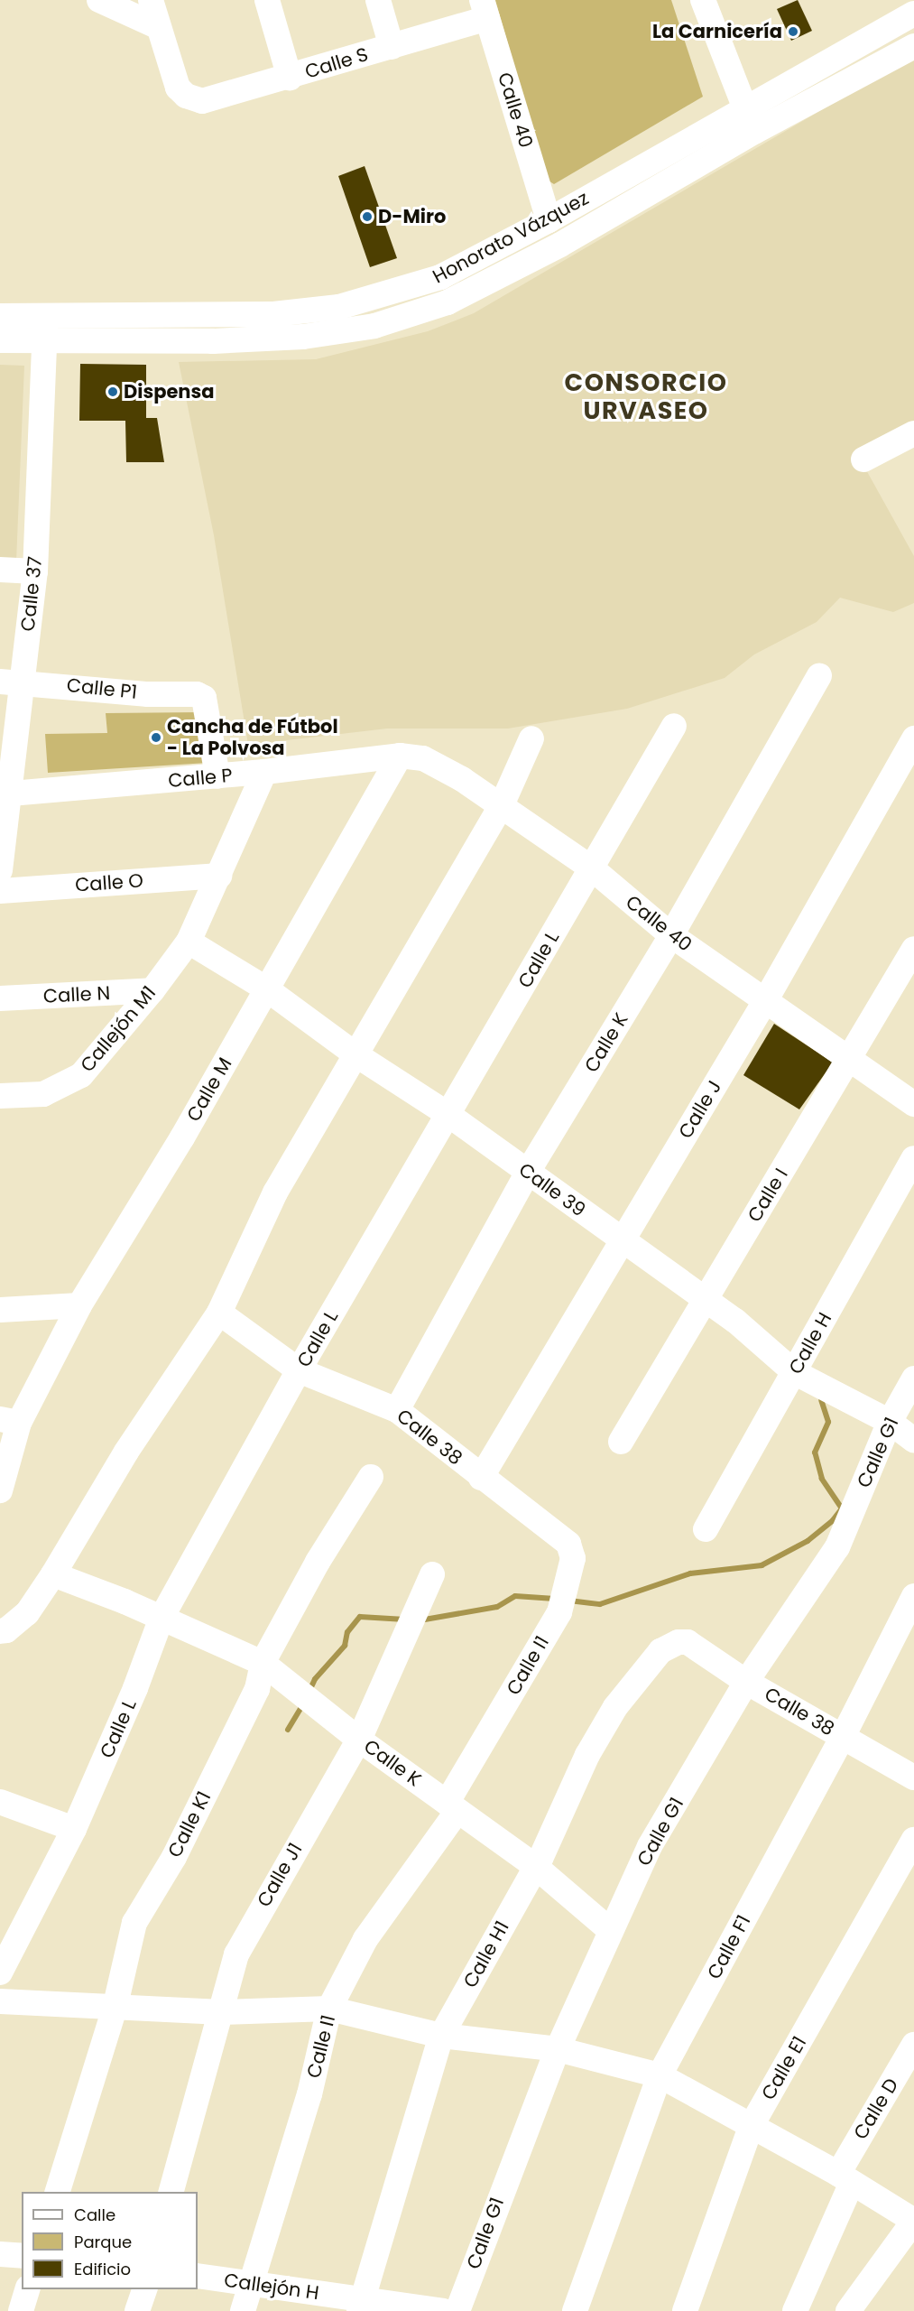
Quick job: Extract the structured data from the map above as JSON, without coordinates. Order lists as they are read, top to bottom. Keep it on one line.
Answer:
{"streets":{"street":["Calle S","Calle 40","Honorato Vázquez","Calle 37","Calle P1","Calle P","Calle O","Calle L","Calle N","Callejón M1","Calle K","Calle M","Calle J","Calle 39","Calle I","Calle H","Calle 38","Calle G1","Calle I1","Calle K1","Calle J1","Calle F1","Calle H1","Calle E1","Calle D","Callejón H"]},"crossings":[["Calle S","Calle 40"],["Calle 40","Honorato Vázquez"],["Calle 40","Calle P"],["Calle 40","Calle L"],["Calle 40","Calle K"],["Calle 40","Calle M"],["Calle 40","Calle J"],["Calle 40","Calle I"],["Honorato Vázquez","Calle 37"],["Calle 37","Calle P1"],["Calle 37","Calle P"],["Calle P1","Calle P"],["Calle P","Callejón M1"],["Calle P","Calle M"],["Calle O","Callejón M1"],["Calle L","Calle K"],["Calle L","Calle 39"],["Calle L","Calle 38"],["Calle N","Callejón M1"],["Callejón M1","Calle 39"],["Calle K","Calle 39"],["Calle K","Calle 38"],["Calle K","Calle G1"],["Calle K","Calle I1"],["Calle K","Calle K1"],["Calle K","Calle J1"],["Calle K","Calle H1"],["Calle M","Calle 39"],["Calle J","Calle 39"],["Calle J","Calle 38"],["Calle 39","Calle I"],["Calle 39","Calle H"],["Calle 39","Calle G1"],["Calle 38","Calle G1"],["Calle 38","Calle I1"],["Calle 38","Calle F1"],["Calle 38","Calle H1"],["Calle I1","Callejón H"],["Calle H1","Callejón H"]],"districts":["CONSORCIO URVASEO"],"places":["La Carnicería","D-Miro","Dispensa","Cancha de Fútbol - La Polvosa"],"legend":["Calle","Parque","Edificio"]}
